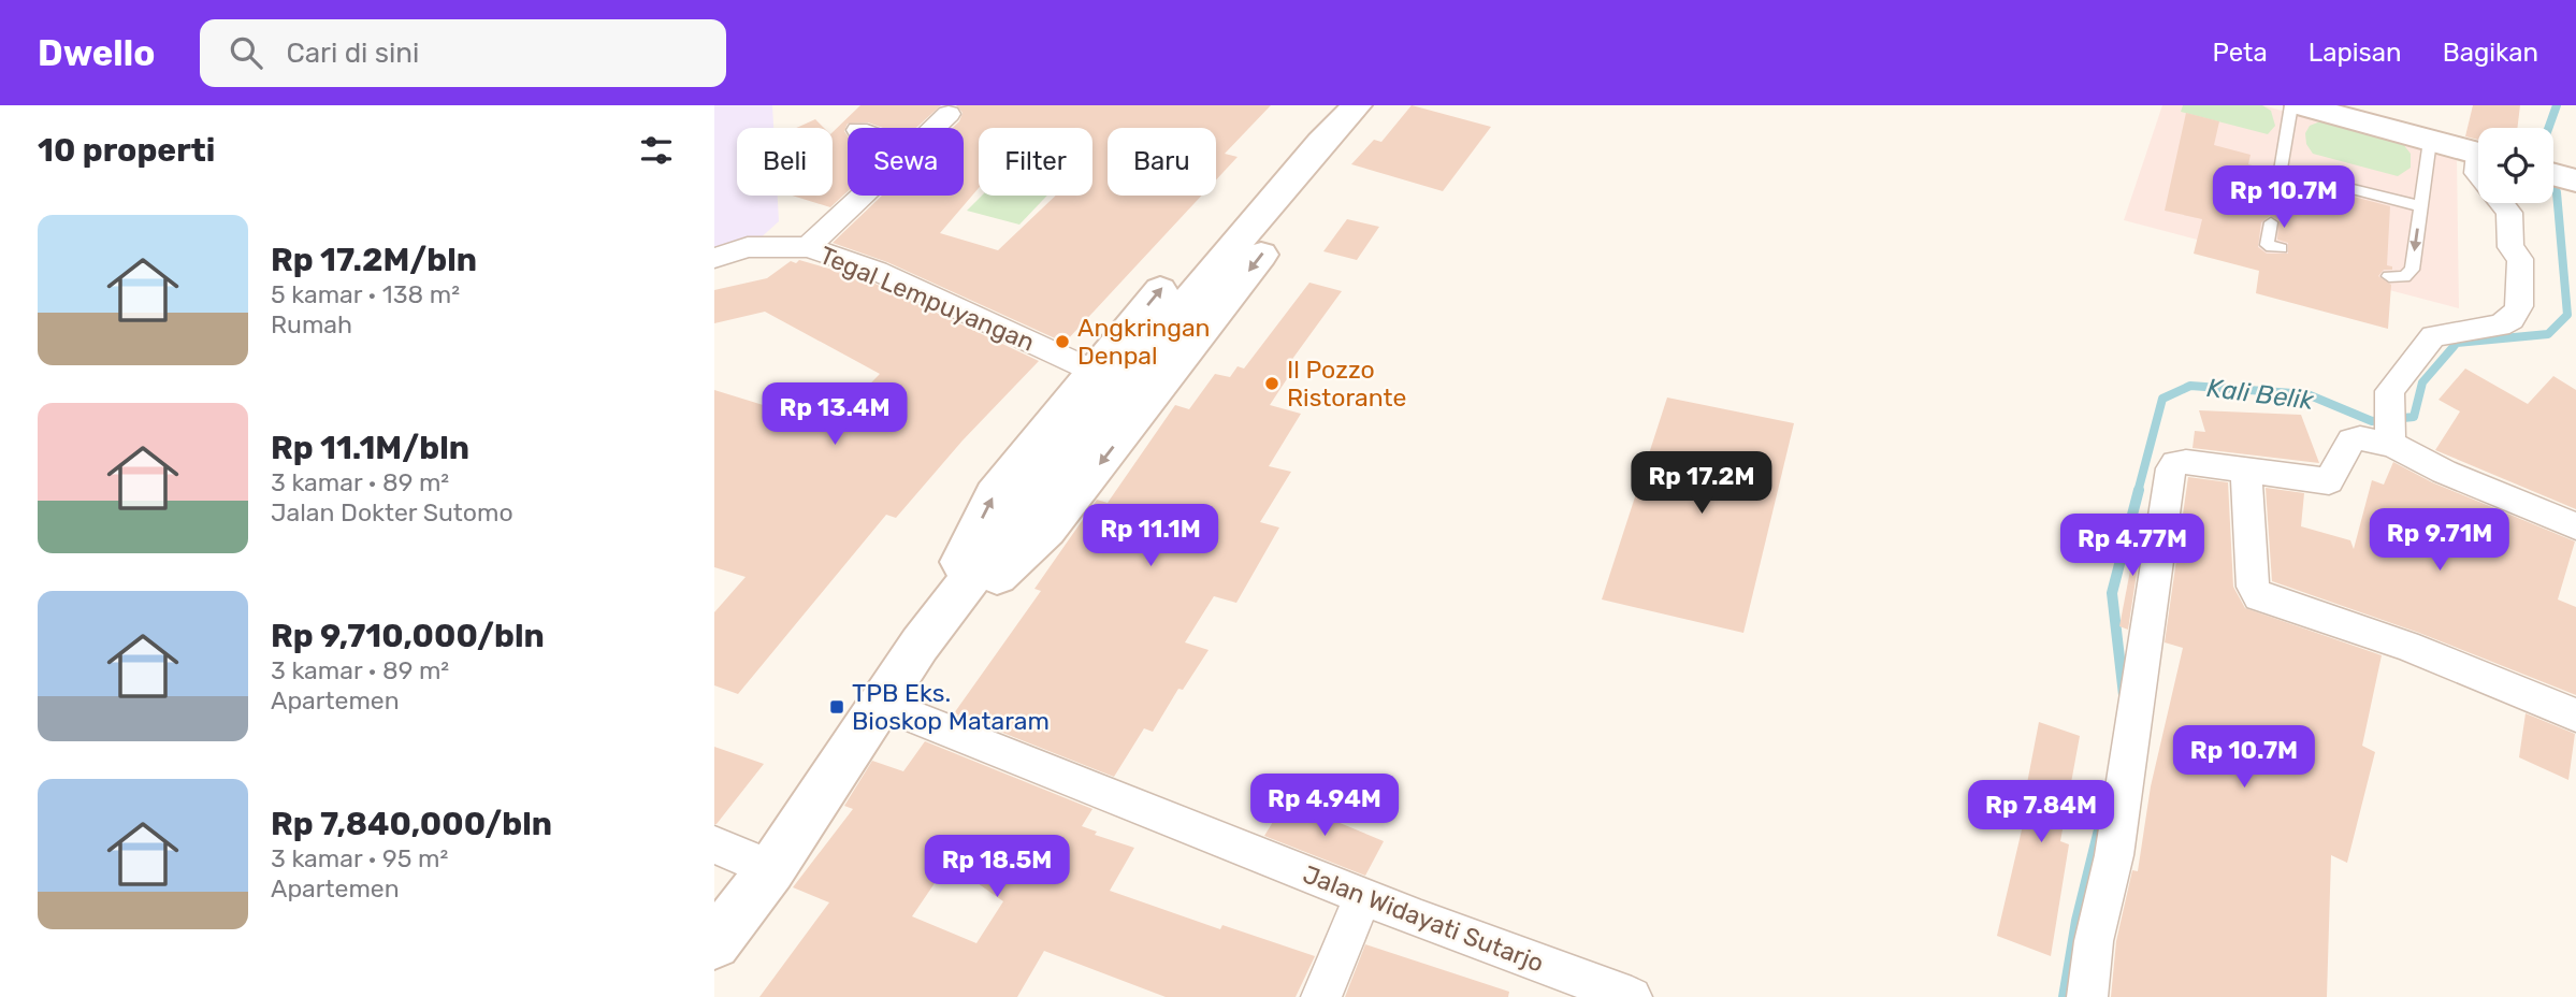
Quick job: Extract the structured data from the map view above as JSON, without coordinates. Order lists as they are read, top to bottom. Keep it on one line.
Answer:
{"streets":{"street":["Tegal Lempuyangan","Jalan Widayati Sutarjo"]},"water":["Kali Belik"],"places":{"other":["Angkringan Denpal","Il Pozzo Ristorante"],"transit":["TPB Eks. Bioskop Mataram"]},"page":{"header":"Dwello","search":"Cari di sini","nav":["Peta","Lapisan","Bagikan"],"heading":"10 properti","chip":["Beli","Sewa","Filter","Baru"],"price":["Rp 10.7M","Rp 13.4M","Rp 17.2M","Rp 11.1M","Rp 9.71M","Rp 4.77M","Rp 10.7M","Rp 4.94M","Rp 7.84M","Rp 18.5M"],"list":[{"name":"Rp 17.2M/bln","note":"5 kamar · 138 m² · Rumah"},{"name":"Rp 11.1M/bln","note":"3 kamar · 89 m² · Jalan Dokter Sutomo"},{"name":"Rp 9,710,000/bln","note":"3 kamar · 89 m² · Apartemen"},{"name":"Rp 7,840,000/bln","note":"3 kamar · 95 m² · Apartemen"}]}}
